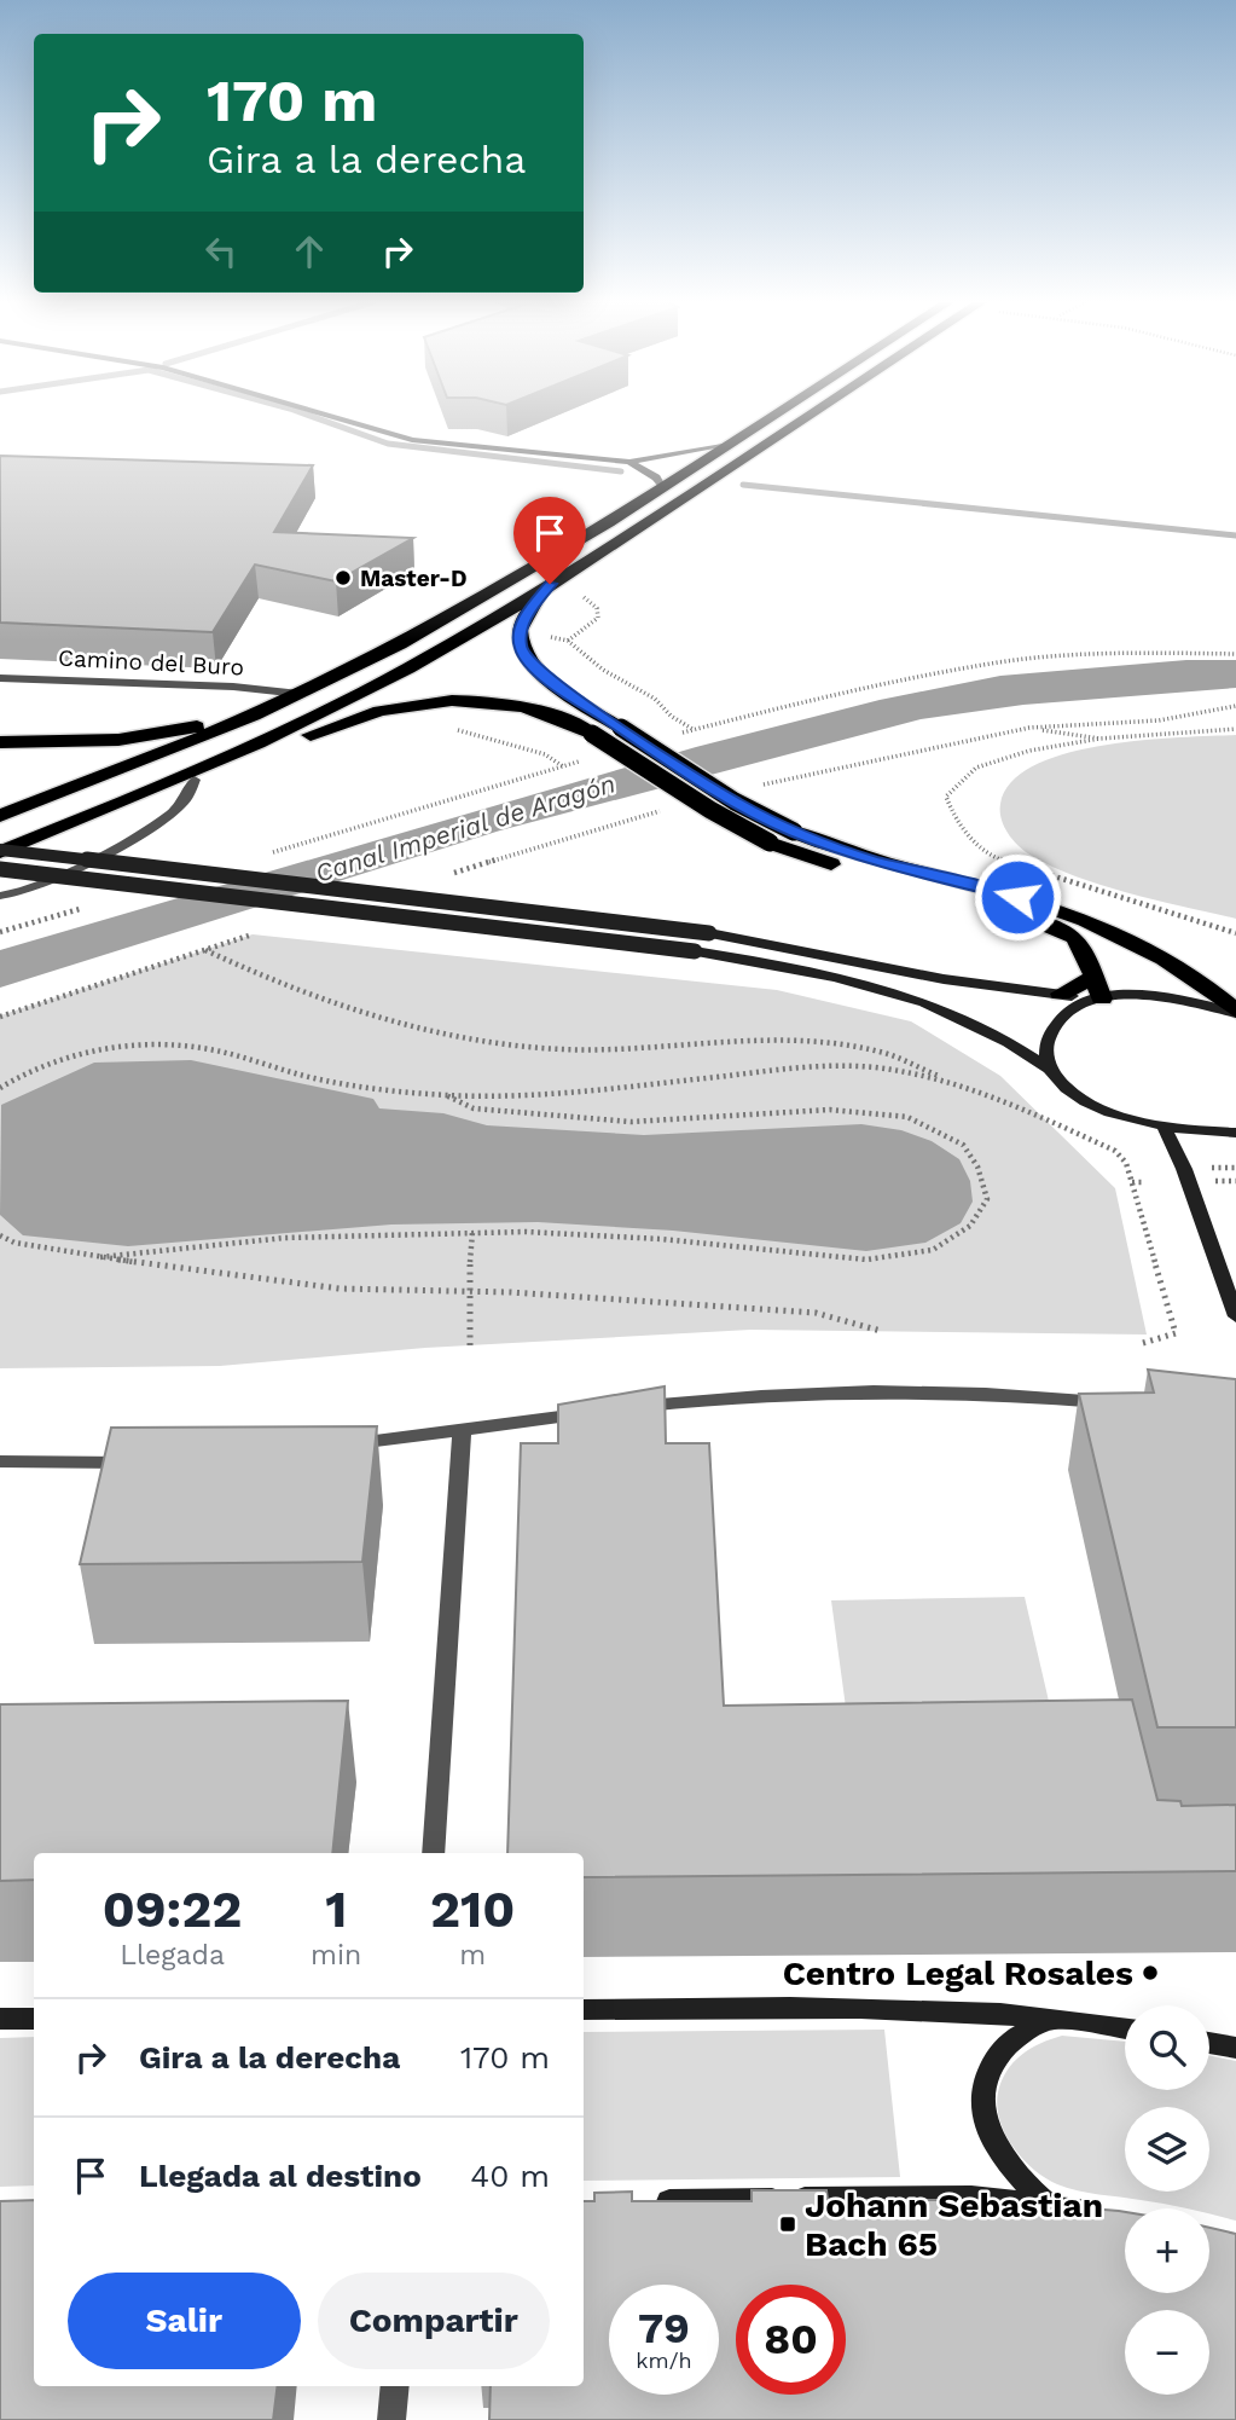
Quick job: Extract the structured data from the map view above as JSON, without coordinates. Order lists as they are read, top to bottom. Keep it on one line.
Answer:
{"streets":{"street":["Camino del Buro"]},"water":["Canal Imperial de Aragón"],"places":{"other":["Master-D","Centro Legal Rosales"],"transit":["Johann Sebastian Bach 65"]},"page":{"turn":["170 m","Gira a la derecha"],"eta":["09:22","Llegada","1","min","210","m"],"list":[{"name":"Gira a la derecha","value":"170 m"},{"name":"Llegada al destino","value":"40 m"}],"map_buttons":["+","−"],"buttons":["Salir","Compartir"],"speed":"79 km/h","limit":"80"}}
